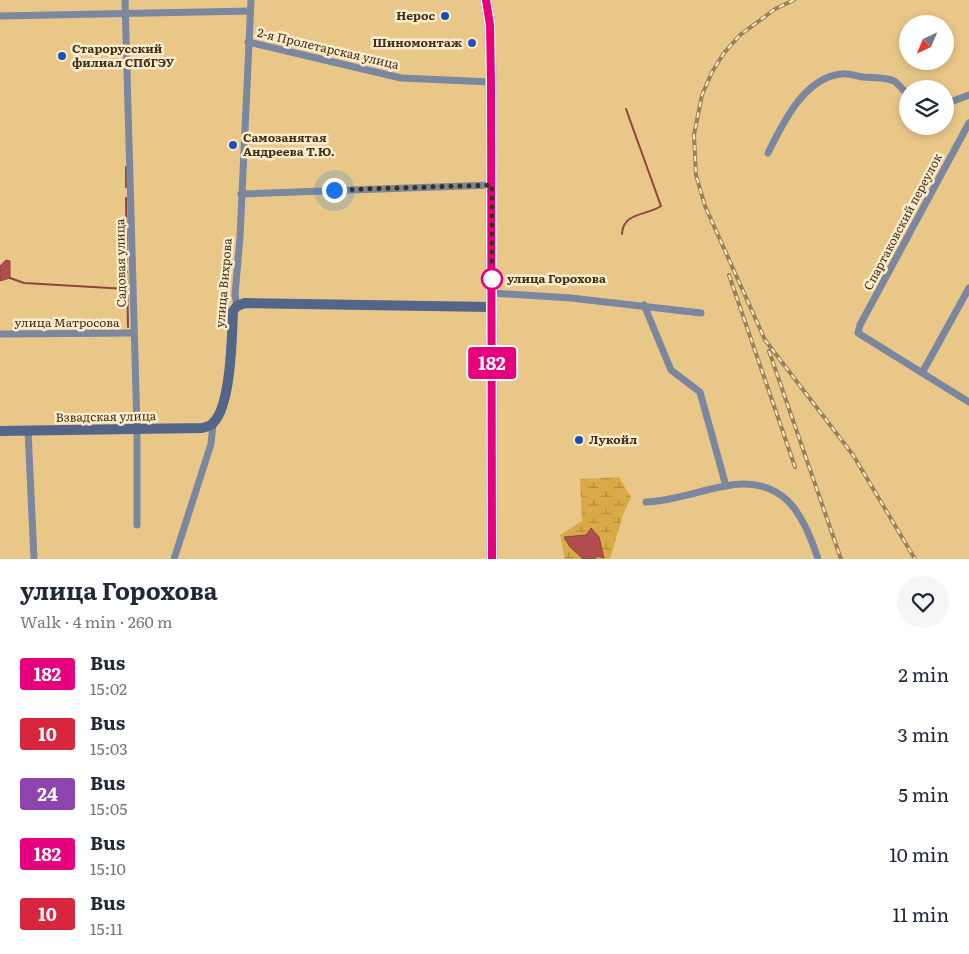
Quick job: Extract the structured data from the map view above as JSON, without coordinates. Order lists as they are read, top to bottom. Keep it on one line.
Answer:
{"streets":{"street":["2-я Пролетарская улица","Спартаковский переулок","Садовая улица","улица Вихрова","улица Матросова","Взвадская улица"]},"crossings":[["2-я Пролетарская улица","улица Вихрова"],["Садовая улица","улица Матросова"],["Садовая улица","Взвадская улица"],["улица Вихрова","Взвадская улица"]],"places":["Нерос","Шиномонтаж","Старорусский филиал СПбГЭУ","Самозанятая Андреева Т.Ю.","улица Горохова","Лукойл"],"lines":["bus line 182"],"north":"bottom left","page":{"on_map":"182","heading":["улица Горохова","Walk · 4 min · 260 m"],"list":[{"mark":"182","name":"Bus","note":"15:02","value":"2 min"},{"mark":"10","name":"Bus","note":"15:03","value":"3 min"},{"mark":"24","name":"Bus","note":"15:05","value":"5 min"},{"mark":"182","name":"Bus","note":"15:10","value":"10 min"},{"mark":"10","name":"Bus","note":"15:11","value":"11 min"}]}}
